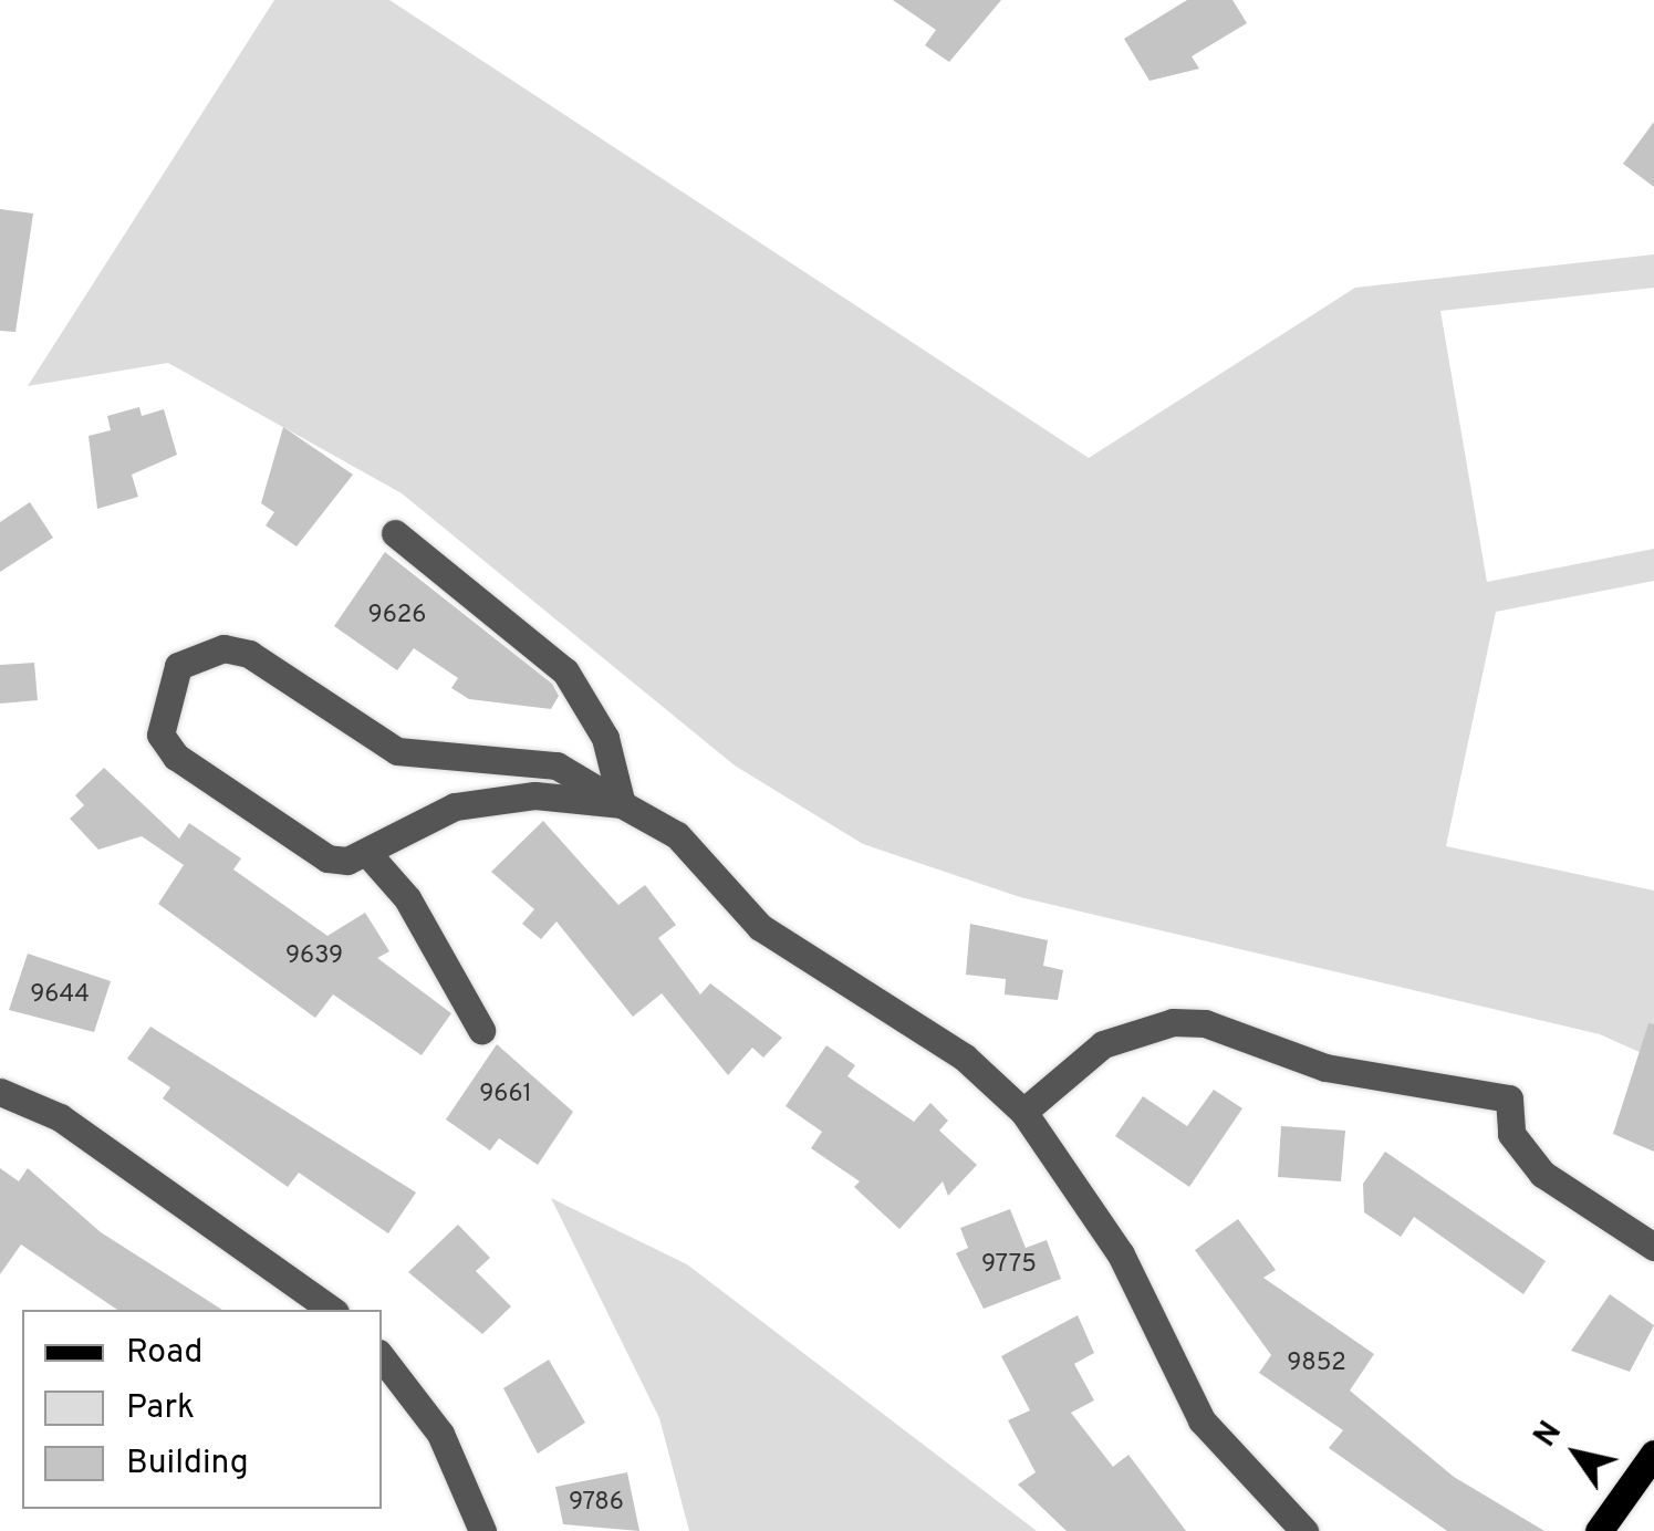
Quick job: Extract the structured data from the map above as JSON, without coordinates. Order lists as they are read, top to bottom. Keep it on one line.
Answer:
{"house_numbers":["9626","9639","9644","9661","9775","9852","9786"],"legend":["Road","Park","Building"],"north":"top left"}
